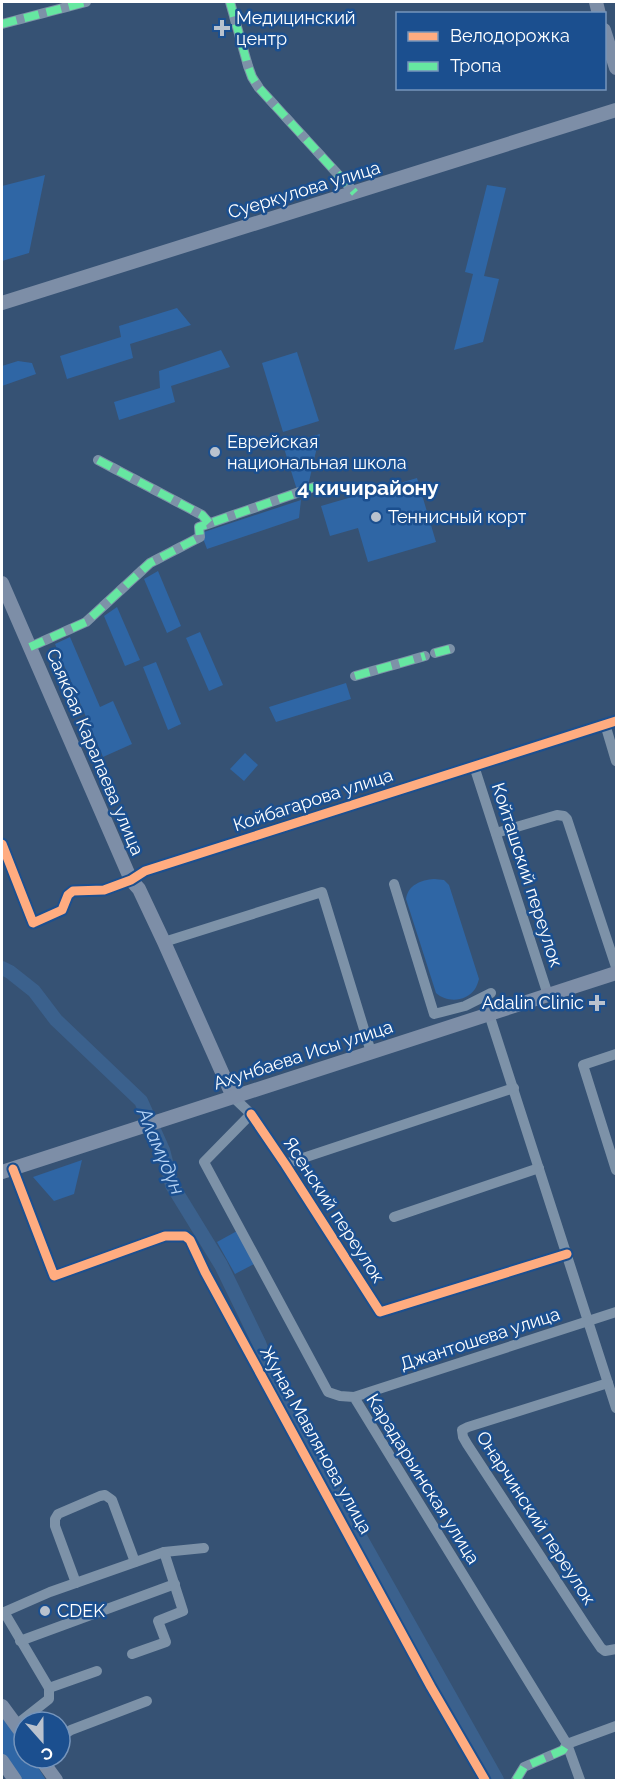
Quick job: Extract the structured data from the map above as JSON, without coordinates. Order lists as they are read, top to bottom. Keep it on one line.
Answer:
{"streets":{"main road":["Суеркулова улица","Саякбая Каралаева улица","Ахунбаева Исы улица"],"street":["Койбагарова улица","Койташский переулок","Ясенский переулок","Джантошева улица","Жуная Мавлянова улица","Карадарьинская улица","Онарчинский переулок"]},"crossings":[["Саякбая Каралаева улица","Койбагарова улица"],["Саякбая Каралаева улица","Ахунбаева Исы улица"],["Койбагарова улица","Койташский переулок"],["Койташский переулок","Ахунбаева Исы улица"],["Ахунбаева Исы улица","Жуная Мавлянова улица"],["Ясенский переулок","Карадарьинская улица"],["Джантошева улица","Карадарьинская улица"]],"districts":["4 кичирайону"],"water":["Аламүдүн"],"places":{"health":["Медицинский центр","Adalin Clinic"],"other":["Еврейская национальная школа","Теннисный корт","CDEK"]},"legend":["Велодорожка","Тропа"],"north":"bottom"}
